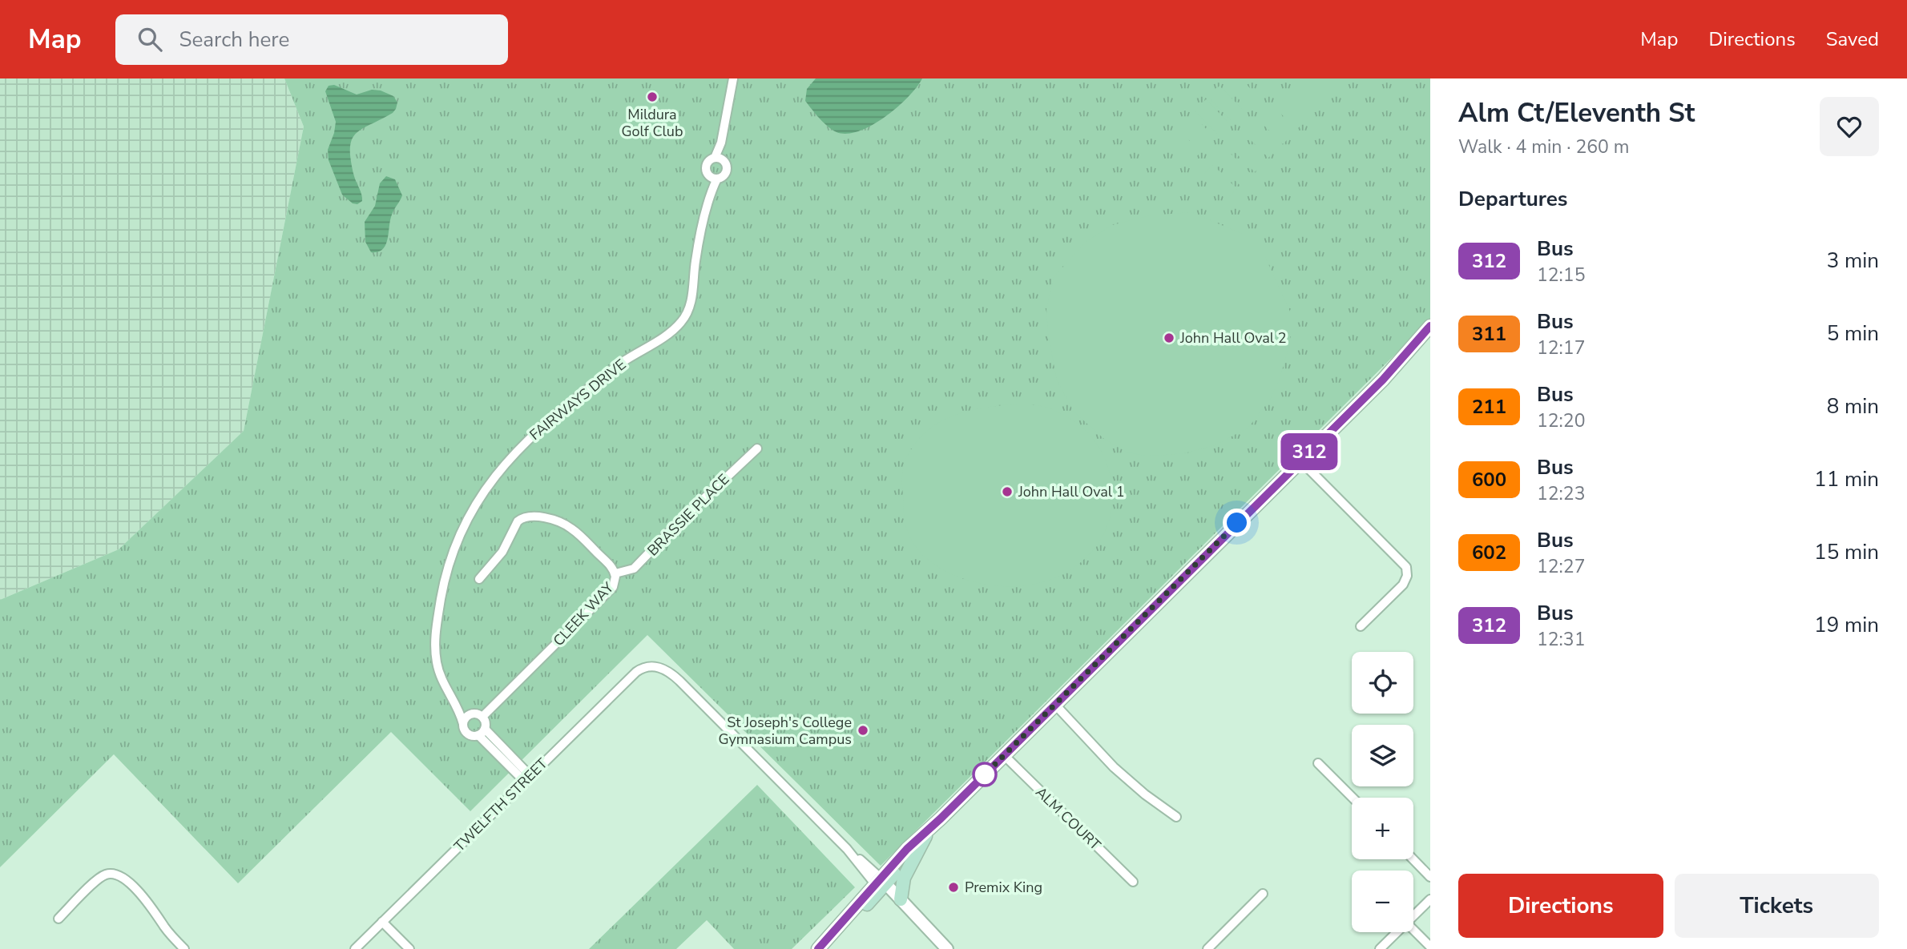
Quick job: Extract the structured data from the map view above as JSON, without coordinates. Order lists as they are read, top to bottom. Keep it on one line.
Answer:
{"streets":{"street":["FAIRWAYS DRIVE","BRASSIE PLACE","CLEEK WAY","TWELFTH STREET","ALM COURT"]},"crossings":[["FAIRWAYS DRIVE","CLEEK WAY"],["BRASSIE PLACE","CLEEK WAY"]],"places":["Mildura Golf Club","John Hall Oval 2","John Hall Oval 1","St Joseph's College Gymnasium Campus","Premix King"],"lines":["bus line 312"],"page":{"header":"Map","search":"Search here","nav":["Map","Directions","Saved"],"on_map":"312","heading":[["Alm Ct/Eleventh St","Walk · 4 min · 260 m"],"Departures"],"list":[{"mark":"312","name":"Bus","note":"12:15","value":"3 min"},{"mark":"311","name":"Bus","note":"12:17","value":"5 min"},{"mark":"211","name":"Bus","note":"12:20","value":"8 min"},{"mark":"600","name":"Bus","note":"12:23","value":"11 min"},{"mark":"602","name":"Bus","note":"12:27","value":"15 min"},{"mark":"312","name":"Bus","note":"12:31","value":"19 min"}],"map_buttons":["+","−"],"buttons":["Directions","Tickets"]}}
